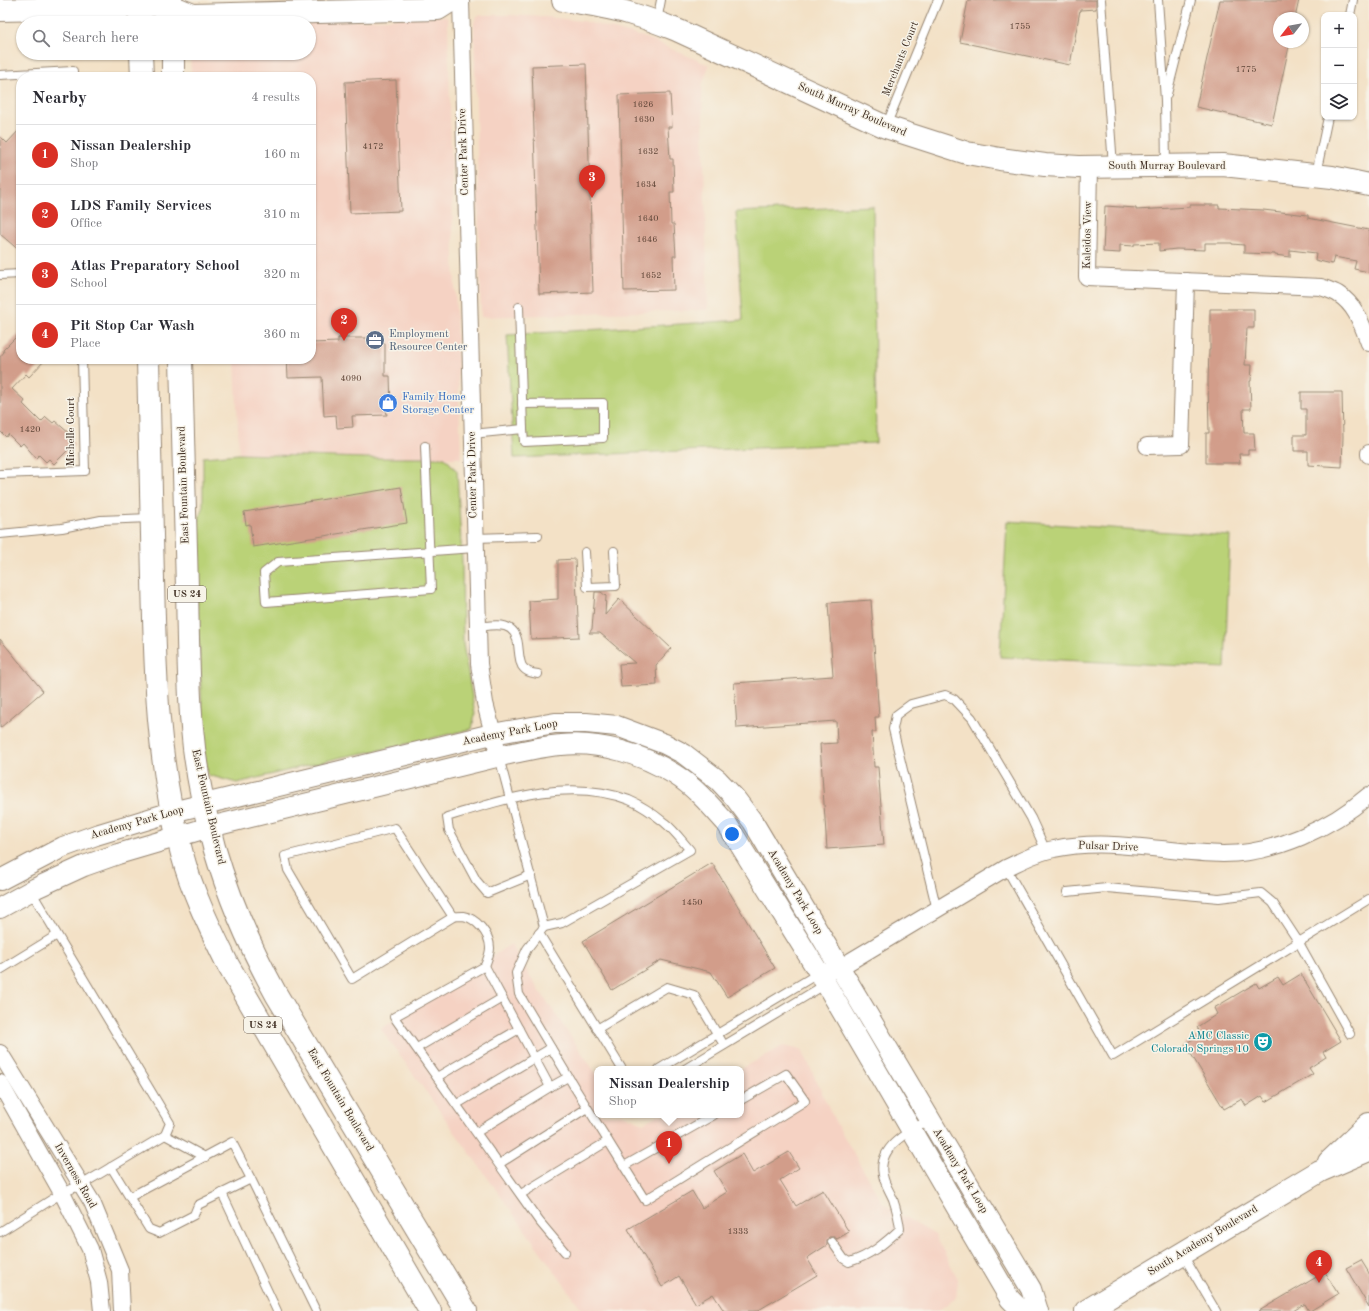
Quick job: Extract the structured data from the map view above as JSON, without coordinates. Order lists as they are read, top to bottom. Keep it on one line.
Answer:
{"streets":{"main road":["South Murray Boulevard","East Fountain Boulevard","US 24","South Academy Boulevard"],"street":["Center Park Drive","Kaleidos View","Academy Park Loop","Pulsar Drive","Inverness Road"],"lane":["Merchants Court","Michelle Court"]},"crossings":[["Merchants Court","South Murray Boulevard"],["South Murray Boulevard","Kaleidos View"],["Center Park Drive","Academy Park Loop"],["East Fountain Boulevard","Academy Park Loop"],["US 24","Academy Park Loop"],["Academy Park Loop","Pulsar Drive"]],"places":{"office":["Employment Resource Center"],"shop":["Family Home Storage Center"],"theatre":["AMC Classic Colorado Springs 10"]},"house_numbers":["1755","1775","1626","1630","4172","1632","1634","1640","1646","1652","4090","1420","1450","1333"],"north":"bottom left","page":{"map_buttons":["+","−"],"search":"Search here","heading":["Nearby","4 results"],"list":[{"mark":"1","name":"Nissan Dealership","note":"Shop","value":"160 m"},{"mark":"2","name":"LDS Family Services","note":"Office","value":"310 m"},{"mark":"3","name":"Atlas Preparatory School","note":"School","value":"320 m"},{"mark":"4","name":"Pit Stop Car Wash","note":"Place","value":"360 m"}],"pins":["3","2","1","4"],"popup":["Nissan Dealership","Shop"]}}
